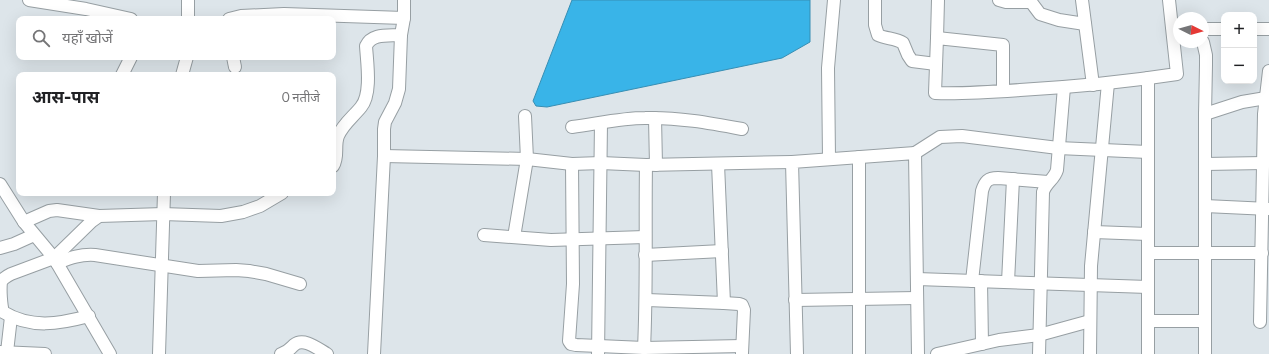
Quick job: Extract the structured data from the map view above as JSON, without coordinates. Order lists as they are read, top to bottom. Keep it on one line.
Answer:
{"north":"right","page":{"map_buttons":["+","−"],"search":"यहाँ खोजें","heading":["आस-पास","0 नतीजे"]}}
